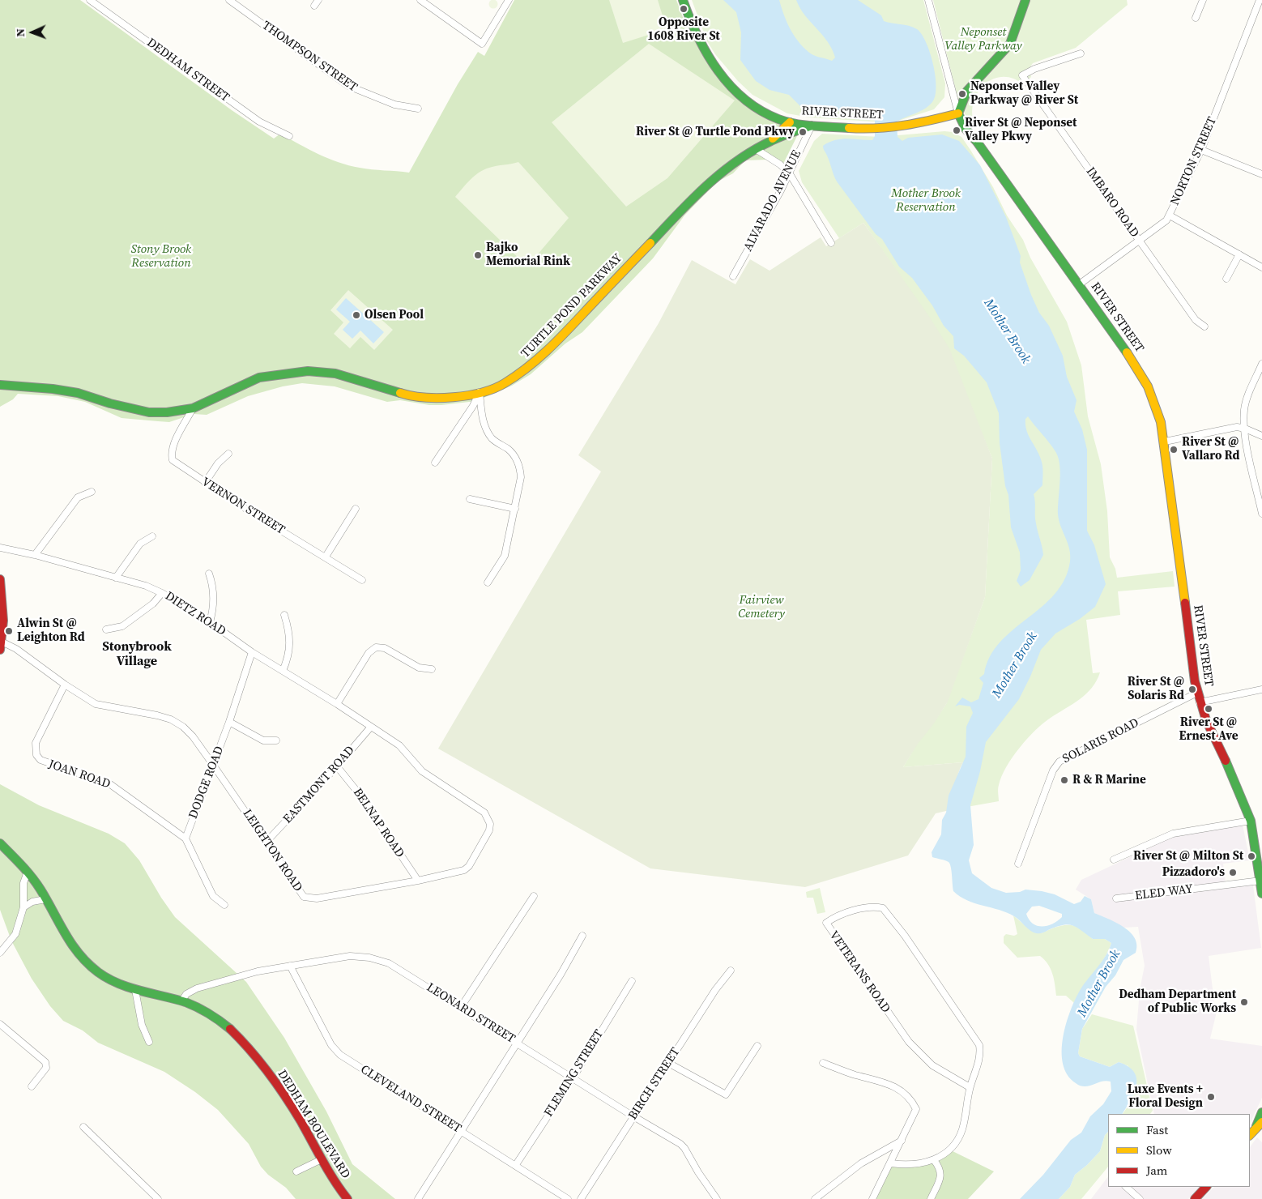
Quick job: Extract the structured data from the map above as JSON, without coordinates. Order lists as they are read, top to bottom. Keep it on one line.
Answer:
{"streets":{"main road":["RIVER STREET","TURTLE POND PARKWAY","DEDHAM BOULEVARD"],"street":["THOMPSON STREET","DEDHAM STREET","NORTON STREET","ALVARADO AVENUE","IMBARO ROAD","VERNON STREET","DIETZ ROAD","SOLARIS ROAD","JOAN ROAD","DODGE ROAD","EASTMONT ROAD","BELNAP ROAD","LEIGHTON ROAD","ELED WAY","VETERANS ROAD","LEONARD STREET","FLEMING STREET","BIRCH STREET","CLEVELAND STREET"]},"crossings":[["RIVER STREET","NORTON STREET"],["RIVER STREET","ALVARADO AVENUE"],["RIVER STREET","TURTLE POND PARKWAY"],["RIVER STREET","SOLARIS ROAD"],["RIVER STREET","ELED WAY"],["NORTON STREET","IMBARO ROAD"],["ALVARADO AVENUE","TURTLE POND PARKWAY"],["TURTLE POND PARKWAY","VERNON STREET"],["DIETZ ROAD","DODGE ROAD"],["DIETZ ROAD","EASTMONT ROAD"],["DIETZ ROAD","LEIGHTON ROAD"],["JOAN ROAD","DODGE ROAD"],["JOAN ROAD","LEIGHTON ROAD"],["DODGE ROAD","LEIGHTON ROAD"],["EASTMONT ROAD","BELNAP ROAD"],["EASTMONT ROAD","LEIGHTON ROAD"],["BELNAP ROAD","LEIGHTON ROAD"],["LEONARD STREET","FLEMING STREET"],["LEONARD STREET","BIRCH STREET"],["LEONARD STREET","CLEVELAND STREET"],["LEONARD STREET","DEDHAM BOULEVARD"],["FLEMING STREET","CLEVELAND STREET"]],"districts":["Stonybrook Village"],"water":["Mother Brook"],"parks":["Neponset Valley Parkway","Mother Brook Reservation","Stony Brook Reservation","Fairview Cemetery"],"places":["Opposite 1608 River St","Neponset Valley Parkway @ River St","River St @ Neponset Valley Pkwy","River St @ Turtle Pond Pkwy","Bajko Memorial Rink","Olsen Pool","River St @ Vallaro Rd","Alwin St @ Leighton Rd","River St @ Solaris Rd","River St @ Ernest Ave","R & R Marine","River St @ Milton St","Pizzadoro's","Dedham Department of Public Works","Luxe Events + Floral Design"],"legend":["Fast","Slow","Jam"],"north":"left"}
